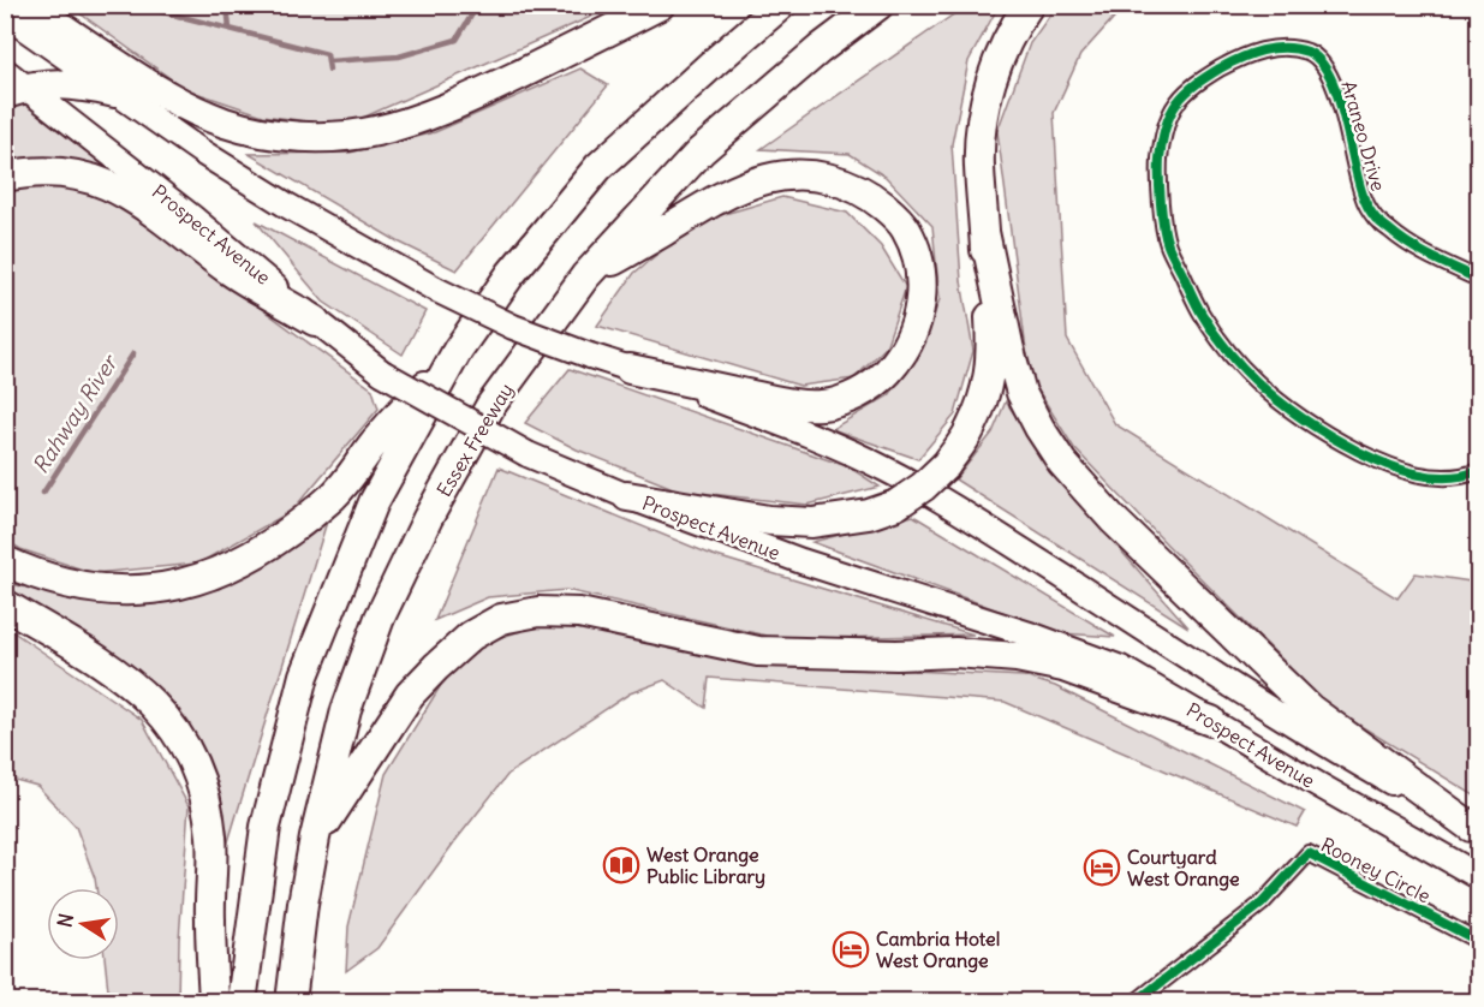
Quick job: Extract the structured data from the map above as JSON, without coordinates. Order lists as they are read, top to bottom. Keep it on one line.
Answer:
{"streets":{"highway":["Essex Freeway"],"main road":["Prospect Avenue"],"street":["Araneo Drive","Rooney Circle"]},"water":["Rahway River"],"places":{"library":["West Orange Public Library"],"hotel":["Courtyard West Orange","Cambria Hotel West Orange"]},"north":"left"}
